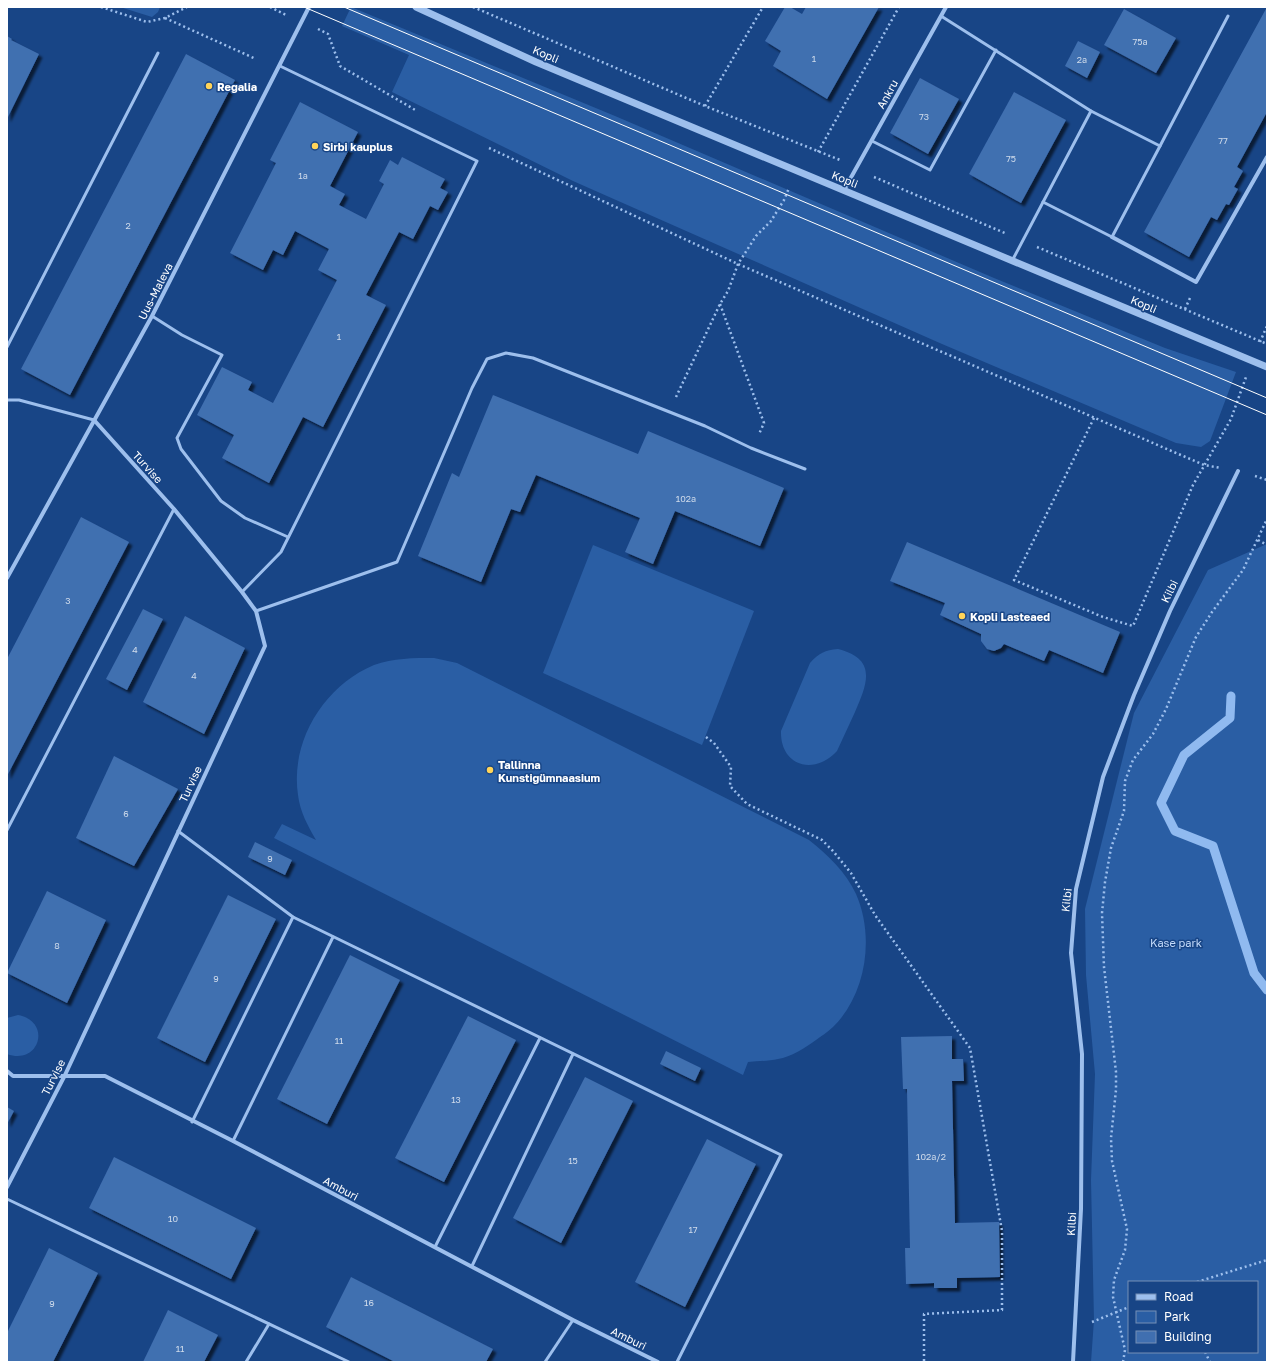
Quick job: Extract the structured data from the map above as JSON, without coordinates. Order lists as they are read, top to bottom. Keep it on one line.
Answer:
{"streets":{"street":["Kopli","Ankru","Uus-Maleva","Turvise","Kilbi","Amburi"]},"crossings":[["Kopli","Ankru"],["Uus-Maleva","Turvise"],["Turvise","Amburi"]],"parks":["Kase park"],"places":["Regalia","Sirbi kauplus","Kopli Lasteaed","Tallinna Kunstigümnaasium"],"house_numbers":["75a","1","2a","73","77","75","1a","2","1","102a","3","4","4","6","9","8","9","11","13","102a/2","15","10","17","16","9","11"],"legend":["Road","Park","Building"]}
